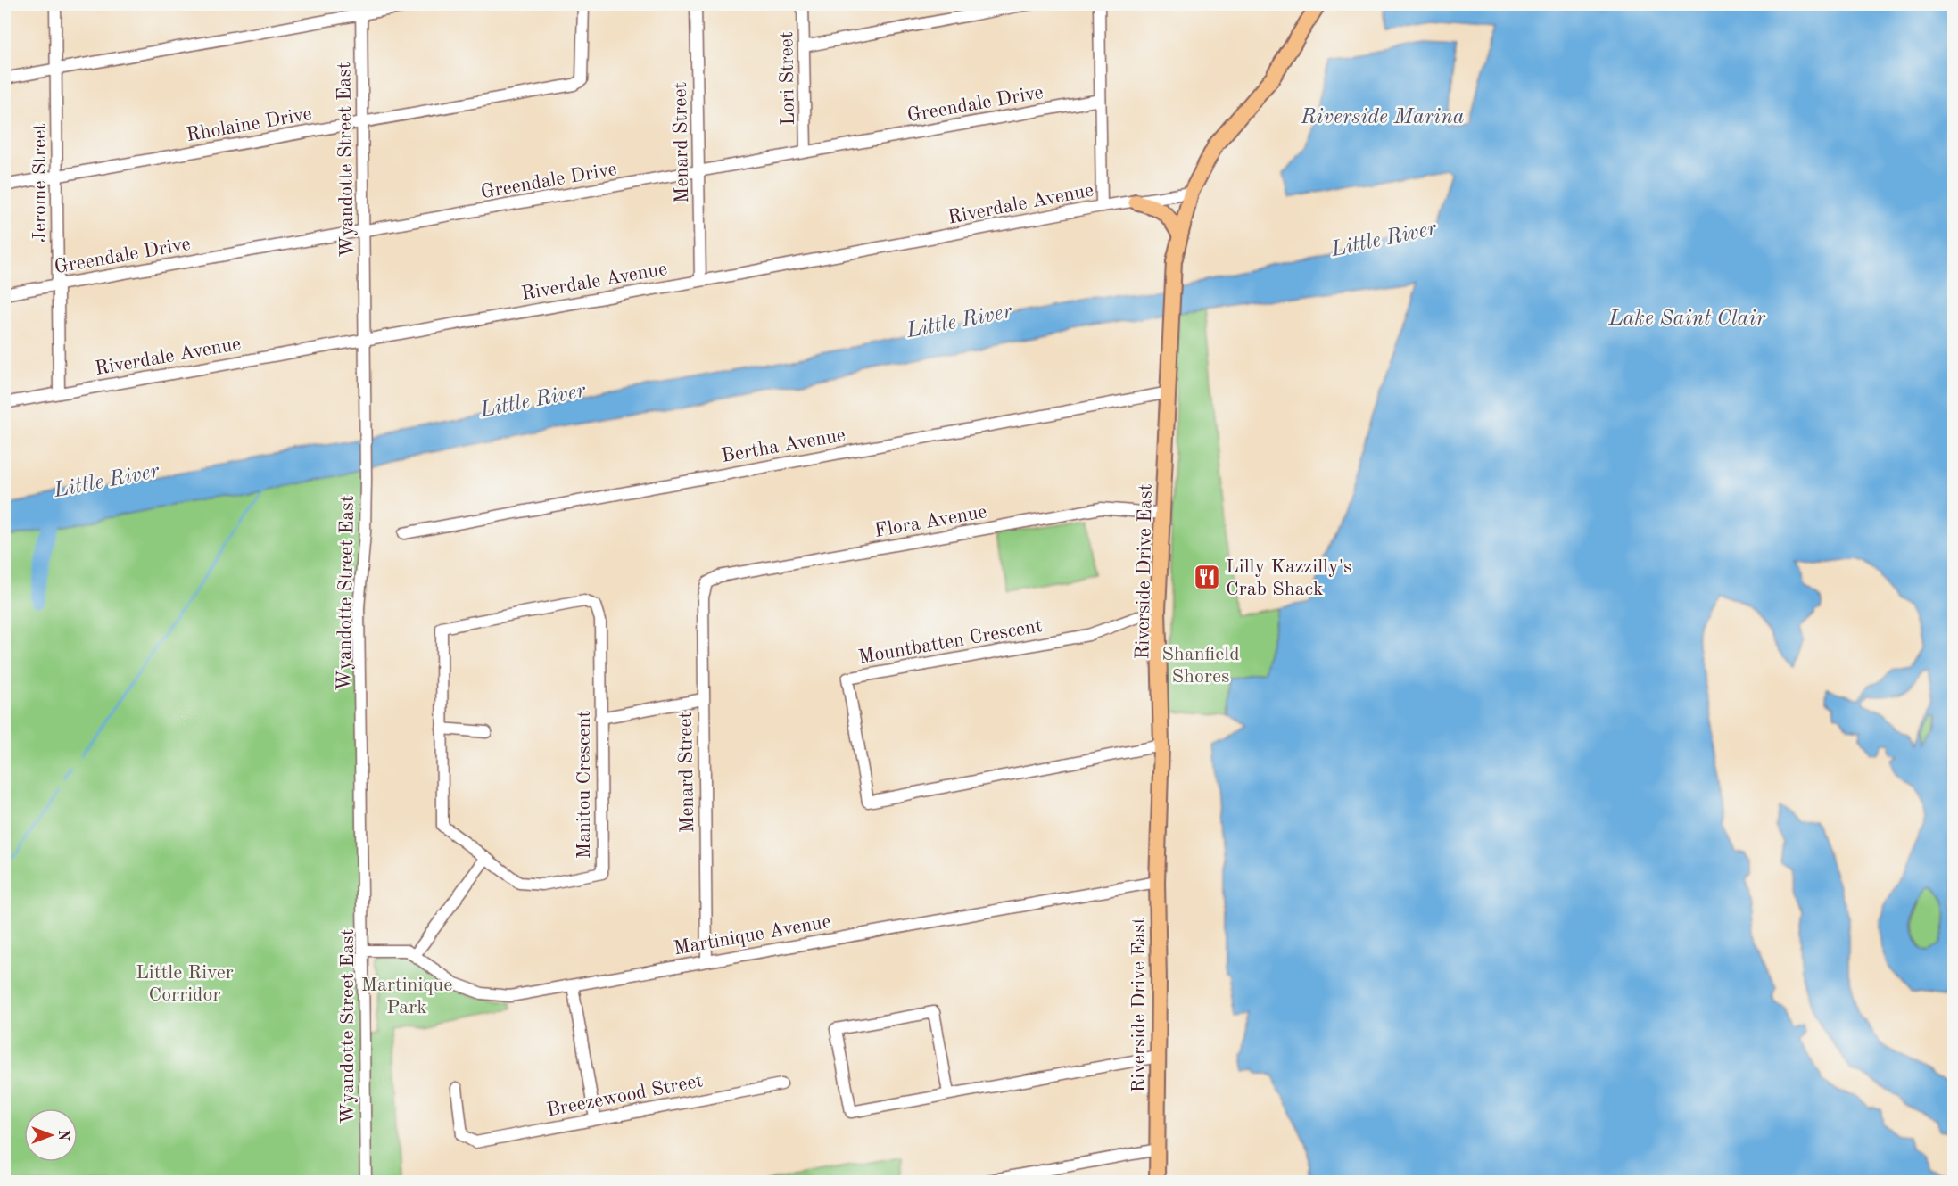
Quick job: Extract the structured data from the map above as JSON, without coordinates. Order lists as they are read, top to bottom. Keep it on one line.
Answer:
{"streets":{"main road":["Riverside Drive East"],"street":["Lori Street","Greendale Drive","Rholaine Drive","Menard Street","Wyandotte Street East","Jerome Street","Riverdale Avenue","Bertha Avenue","Flora Avenue","Mountbatten Crescent","Manitou Crescent","Martinique Avenue","Breezewood Street"]},"crossings":[["Lori Street","Greendale Drive"],["Greendale Drive","Menard Street"],["Greendale Drive","Wyandotte Street East"],["Greendale Drive","Jerome Street"],["Rholaine Drive","Wyandotte Street East"],["Rholaine Drive","Jerome Street"],["Menard Street","Riverdale Avenue"],["Menard Street","Flora Avenue"],["Menard Street","Martinique Avenue"],["Wyandotte Street East","Riverdale Avenue"],["Wyandotte Street East","Martinique Avenue"],["Jerome Street","Riverdale Avenue"],["Riverdale Avenue","Riverside Drive East"],["Bertha Avenue","Riverside Drive East"],["Flora Avenue","Riverside Drive East"],["Riverside Drive East","Mountbatten Crescent"],["Riverside Drive East","Martinique Avenue"]],"water":["Riverside Marina","Little River","Lake Saint Clair"],"parks":["Shanfield Shores","Little River Corridor","Martinique Park"],"places":{"restaurant":["Lilly Kazzilly's Crab Shack"]},"north":"right"}
